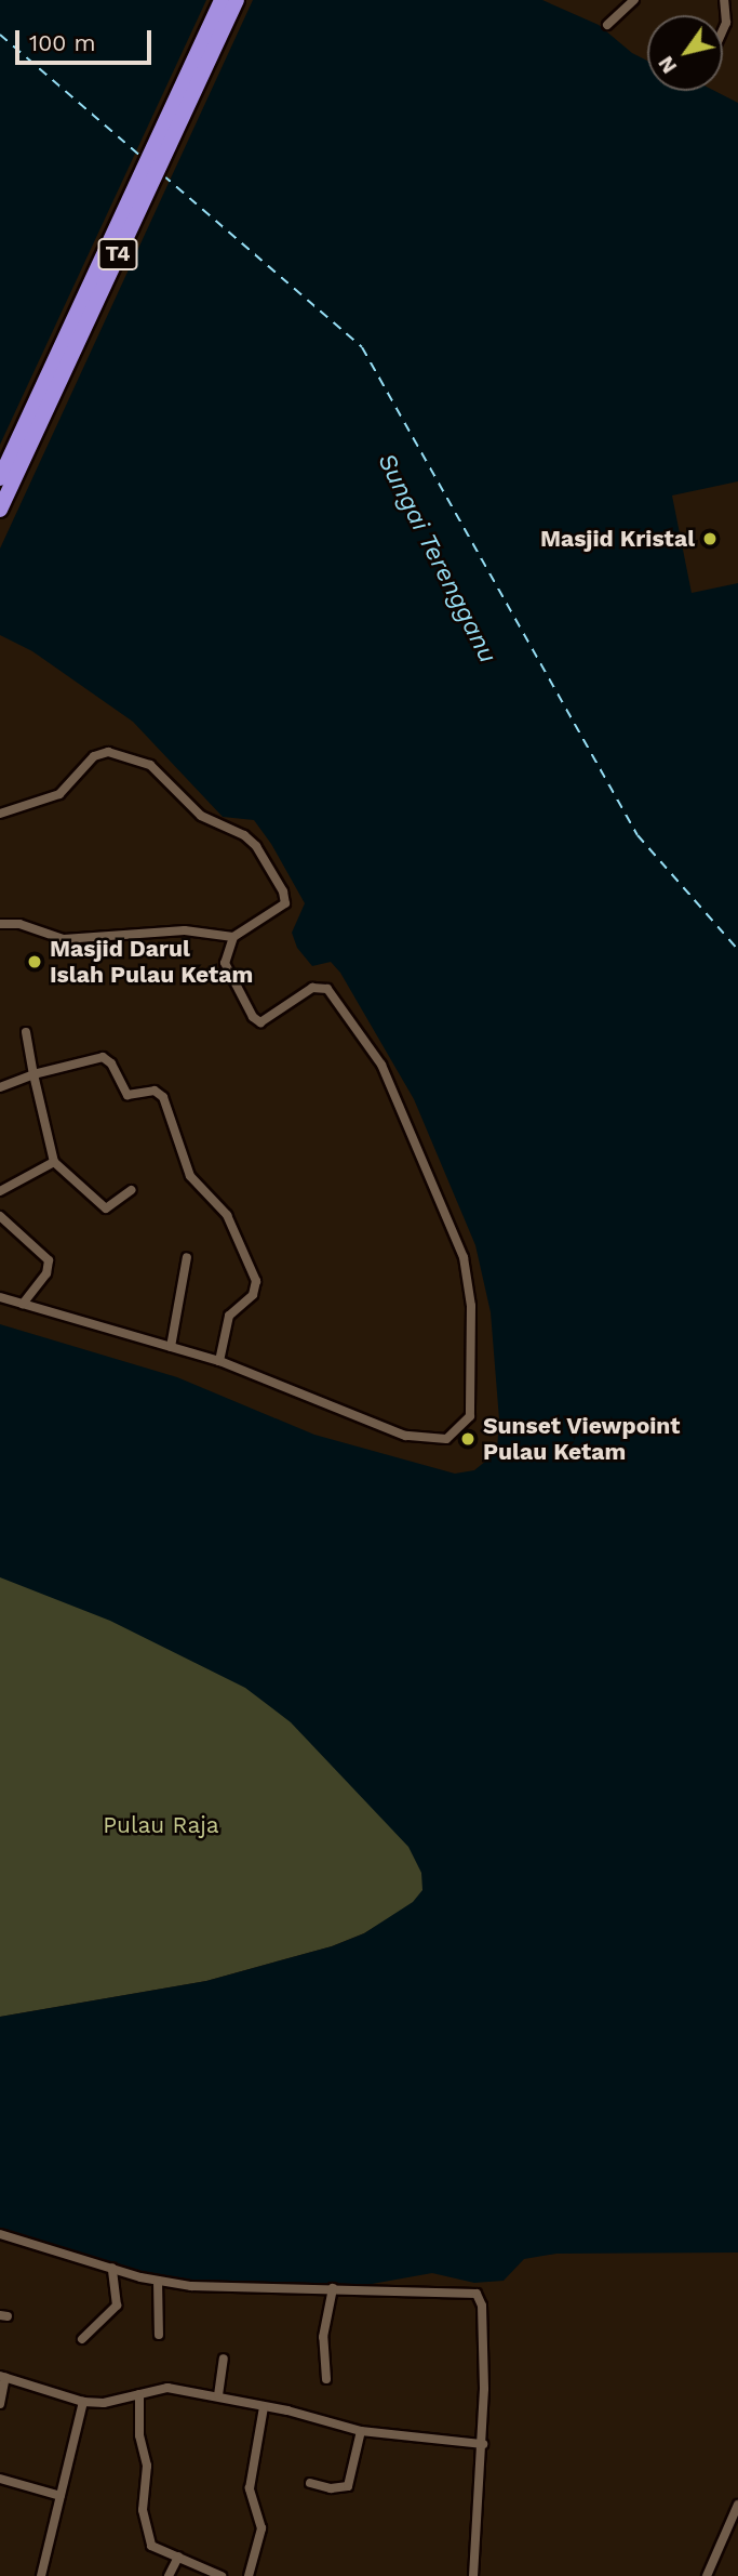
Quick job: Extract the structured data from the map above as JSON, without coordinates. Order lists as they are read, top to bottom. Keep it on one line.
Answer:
{"streets":{"highway":["T4"]},"water":["Sungai Terengganu"],"parks":["Pulau Raja"],"places":["Masjid Kristal","Masjid Darul Islah Pulau Ketam","Sunset Viewpoint Pulau Ketam"],"scale_bar":"100 m","north":"bottom left"}
